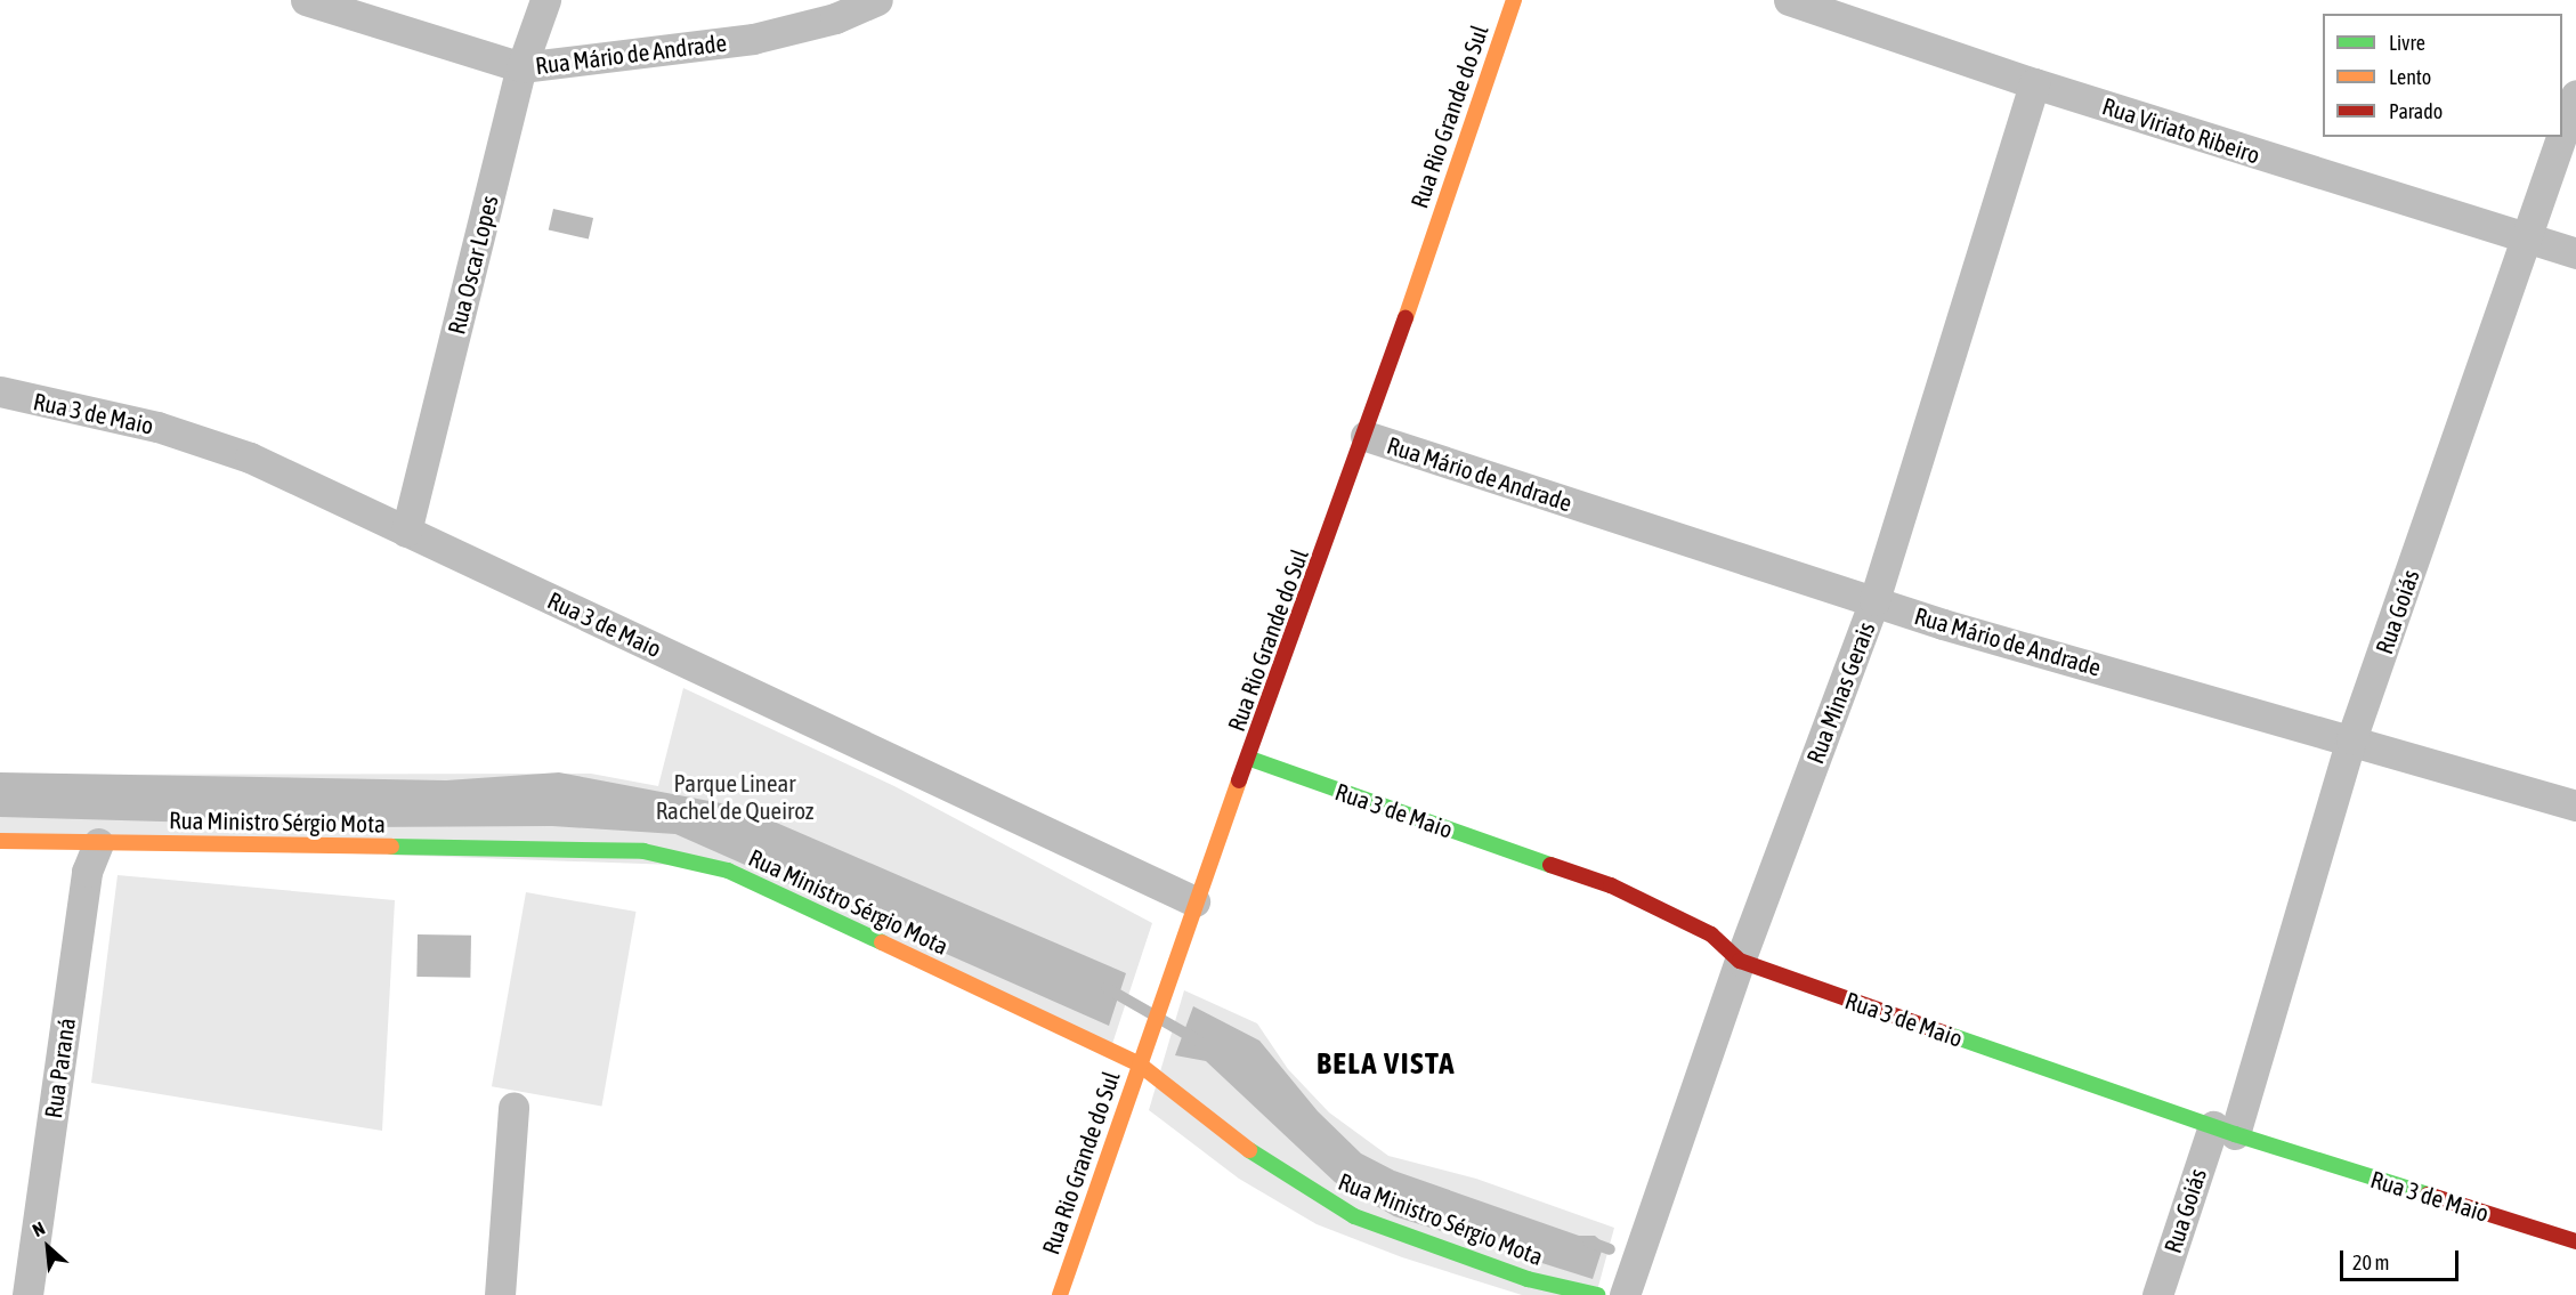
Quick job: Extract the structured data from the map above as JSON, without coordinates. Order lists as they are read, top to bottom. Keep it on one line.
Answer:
{"streets":{"street":["Rua Mário de Andrade","Rua Rio Grande do Sul","Rua Viriato Ribeiro","Rua Oscar Lopes","Rua 3 de Maio","Rua Goiás","Rua Minas Gerais","Rua Ministro Sérgio Mota","Rua Paraná"]},"crossings":[["Rua Mário de Andrade","Rua Rio Grande do Sul"],["Rua Mário de Andrade","Rua Oscar Lopes"],["Rua Mário de Andrade","Rua Goiás"],["Rua Mário de Andrade","Rua Minas Gerais"],["Rua Rio Grande do Sul","Rua 3 de Maio"],["Rua Rio Grande do Sul","Rua Ministro Sérgio Mota"],["Rua Viriato Ribeiro","Rua Goiás"],["Rua Viriato Ribeiro","Rua Minas Gerais"],["Rua Oscar Lopes","Rua 3 de Maio"],["Rua 3 de Maio","Rua Goiás"],["Rua 3 de Maio","Rua Minas Gerais"],["Rua Ministro Sérgio Mota","Rua Paraná"]],"districts":["BELA VISTA"],"parks":["Parque Linear Rachel de Queiroz"],"legend":["Livre","Lento","Parado"],"scale_bar":"20 m","north":"top left"}
